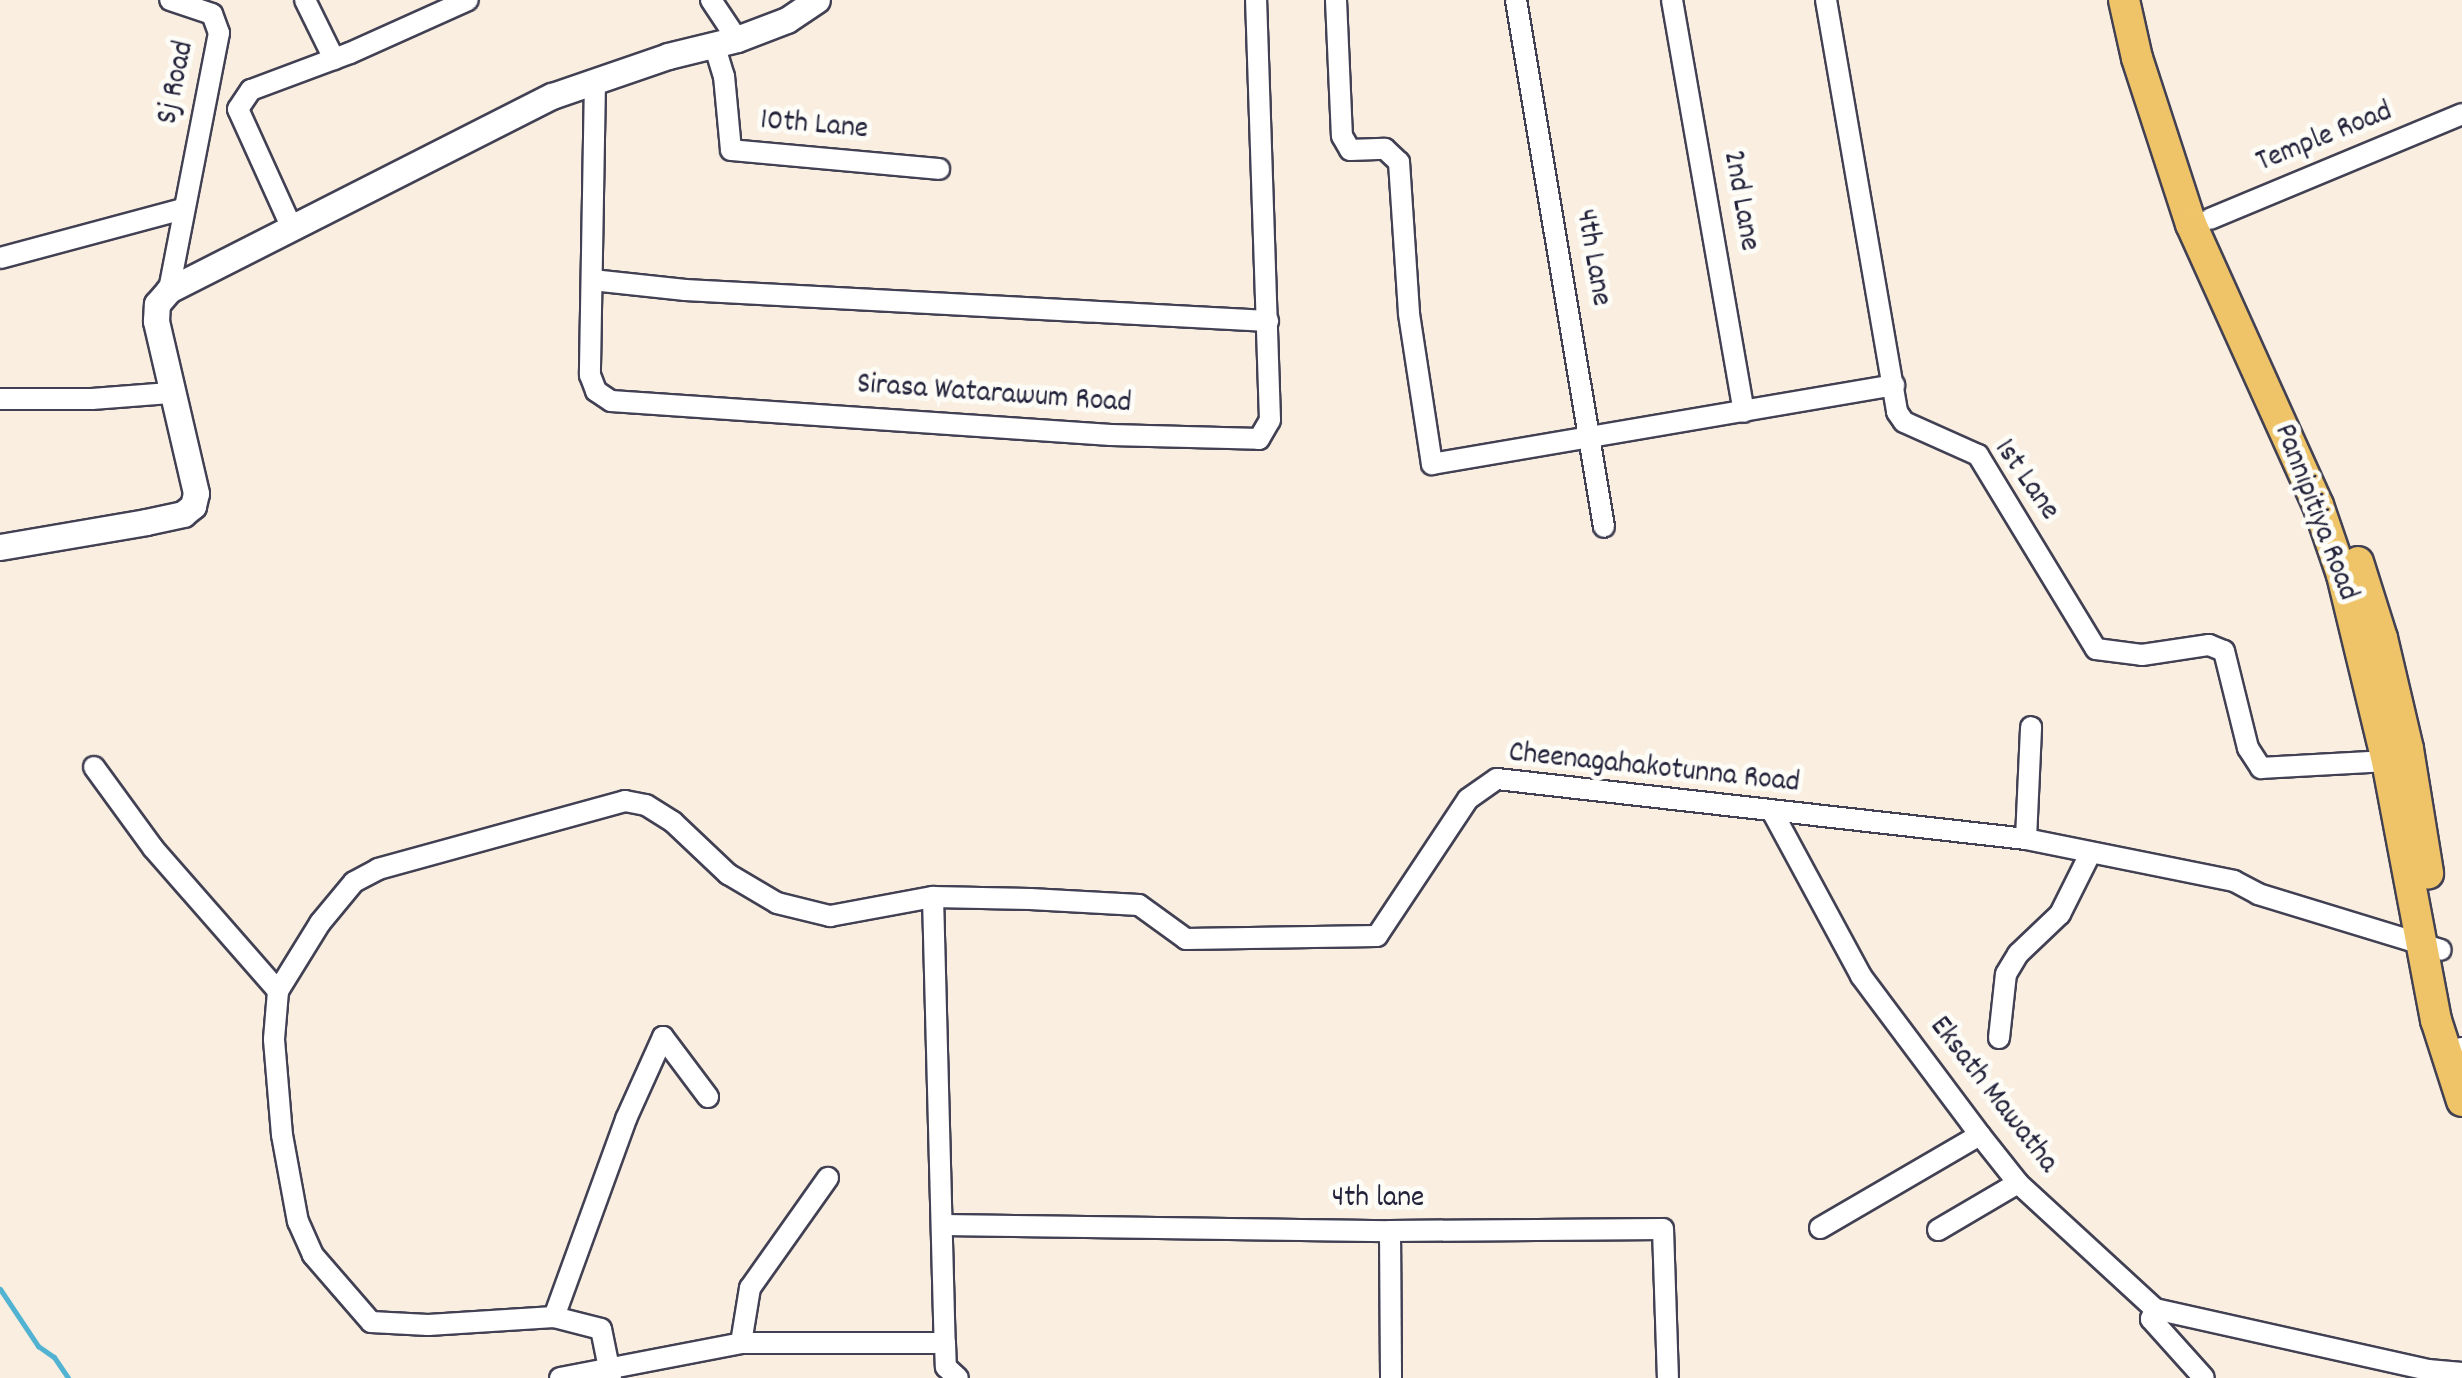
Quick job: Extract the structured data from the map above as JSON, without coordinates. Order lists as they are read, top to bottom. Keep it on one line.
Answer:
{"streets":{"main road":["Pannipitiya Road"],"street":["Sj Road","10th Lane","Temple Road","2nd Lane","4th Lane","Sirasa Watarawum Road","1st Lane","Cheenagahakotunna Road","Eksath Mawatha","4th lane"]},"crossings":[["Temple Road","Pannipitiya Road"],["1st Lane","Pannipitiya Road"],["Pannipitiya Road","Cheenagahakotunna Road"],["Cheenagahakotunna Road","Eksath Mawatha"]]}
